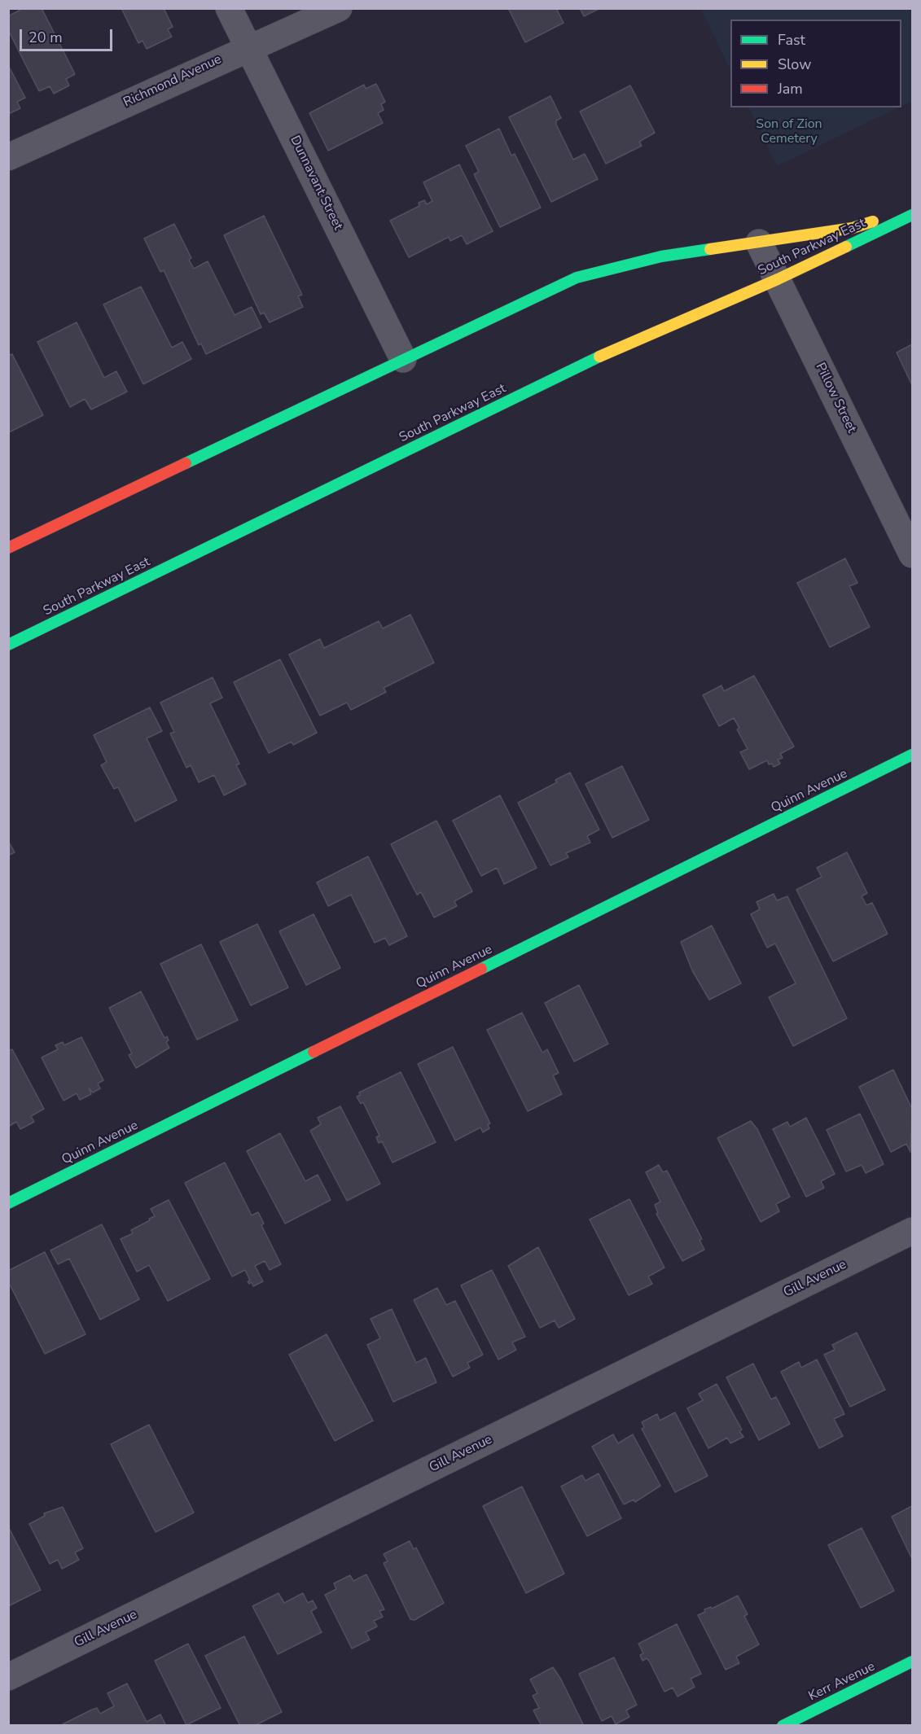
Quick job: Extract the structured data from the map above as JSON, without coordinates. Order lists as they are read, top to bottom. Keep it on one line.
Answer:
{"streets":{"main road":["South Parkway East","Quinn Avenue","Kerr Avenue"],"street":["Richmond Avenue","Dunnavant Street","Pillow Street","Gill Avenue"]},"crossings":[["Richmond Avenue","Dunnavant Street"],["Dunnavant Street","South Parkway East"],["South Parkway East","Pillow Street"]],"parks":["Son of Zion Cemetery"],"legend":["Fast","Slow","Jam"],"scale_bar":"20 m"}
